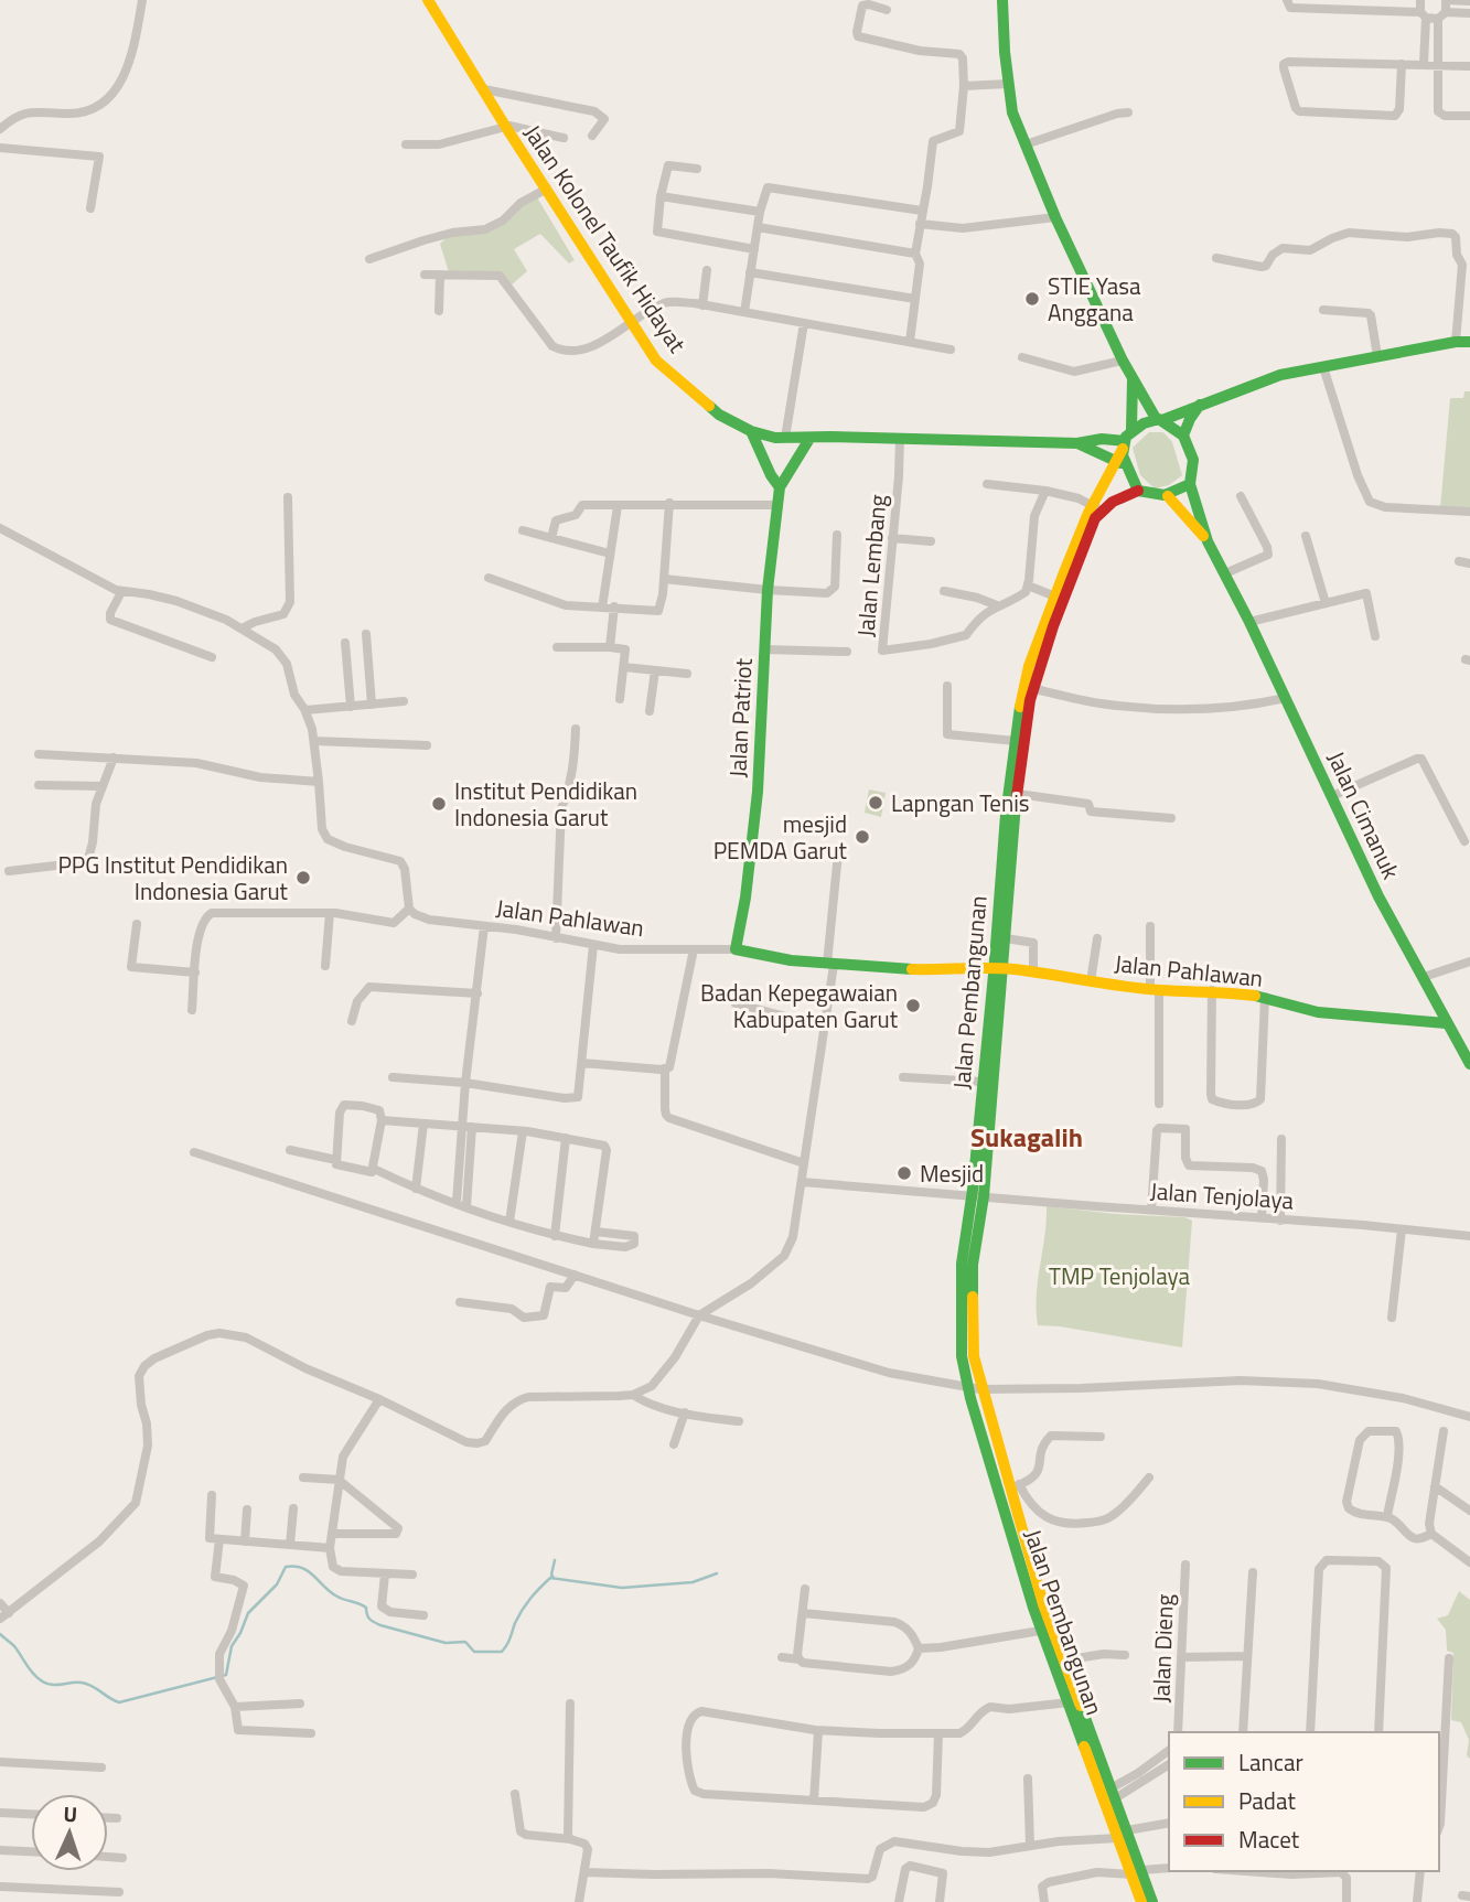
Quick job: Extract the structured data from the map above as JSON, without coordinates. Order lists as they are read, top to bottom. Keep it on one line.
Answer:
{"streets":{"main road":["Jalan Kolonel Taufik Hidayat","Jalan Patriot","Jalan Cimanuk","Jalan Pahlawan","Jalan Pembangunan"],"street":["Jalan Lembang","Jalan Tenjolaya","Jalan Dieng"]},"crossings":[["Jalan Kolonel Taufik Hidayat","Jalan Lembang"],["Jalan Kolonel Taufik Hidayat","Jalan Patriot"],["Jalan Kolonel Taufik Hidayat","Jalan Pembangunan"],["Jalan Patriot","Jalan Pahlawan"],["Jalan Cimanuk","Jalan Pahlawan"],["Jalan Pahlawan","Jalan Pembangunan"],["Jalan Pembangunan","Jalan Tenjolaya"]],"districts":["Sukagalih"],"parks":["TMP Tenjolaya"],"places":["STIE Yasa Anggana","Lapngan Tenis","Institut Pendidikan Indonesia Garut","mesjid PEMDA Garut","PPG Institut Pendidikan Indonesia Garut","Badan Kepegawaian Kabupaten Garut","Mesjid"],"legend":["Lancar","Padat","Macet"],"north":"top"}
